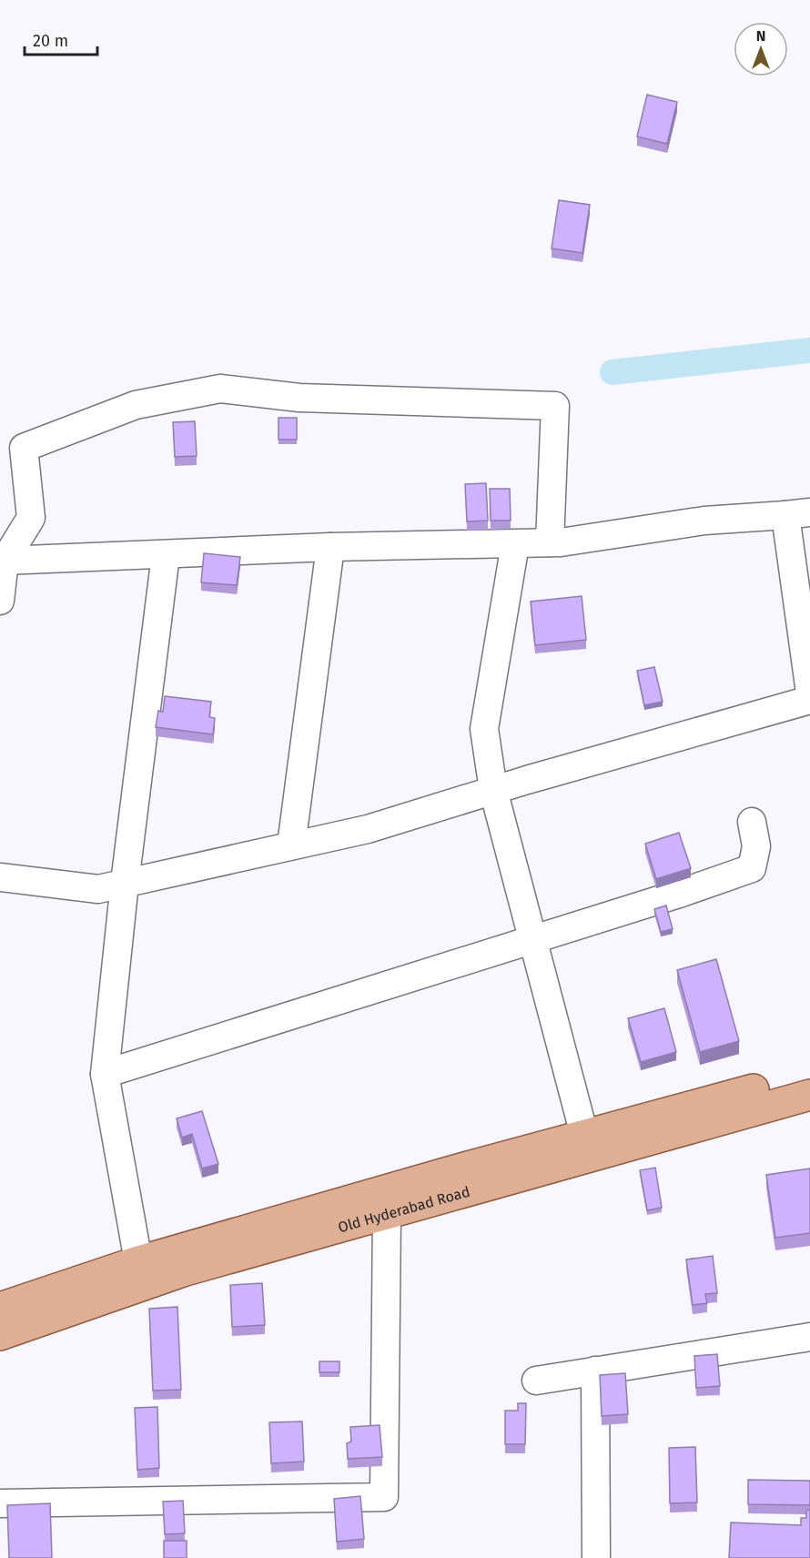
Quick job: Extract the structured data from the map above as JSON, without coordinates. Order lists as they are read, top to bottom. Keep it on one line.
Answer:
{"streets":{"main road":["Old Hyderabad Road"]},"scale_bar":"20 m","north":"top"}
